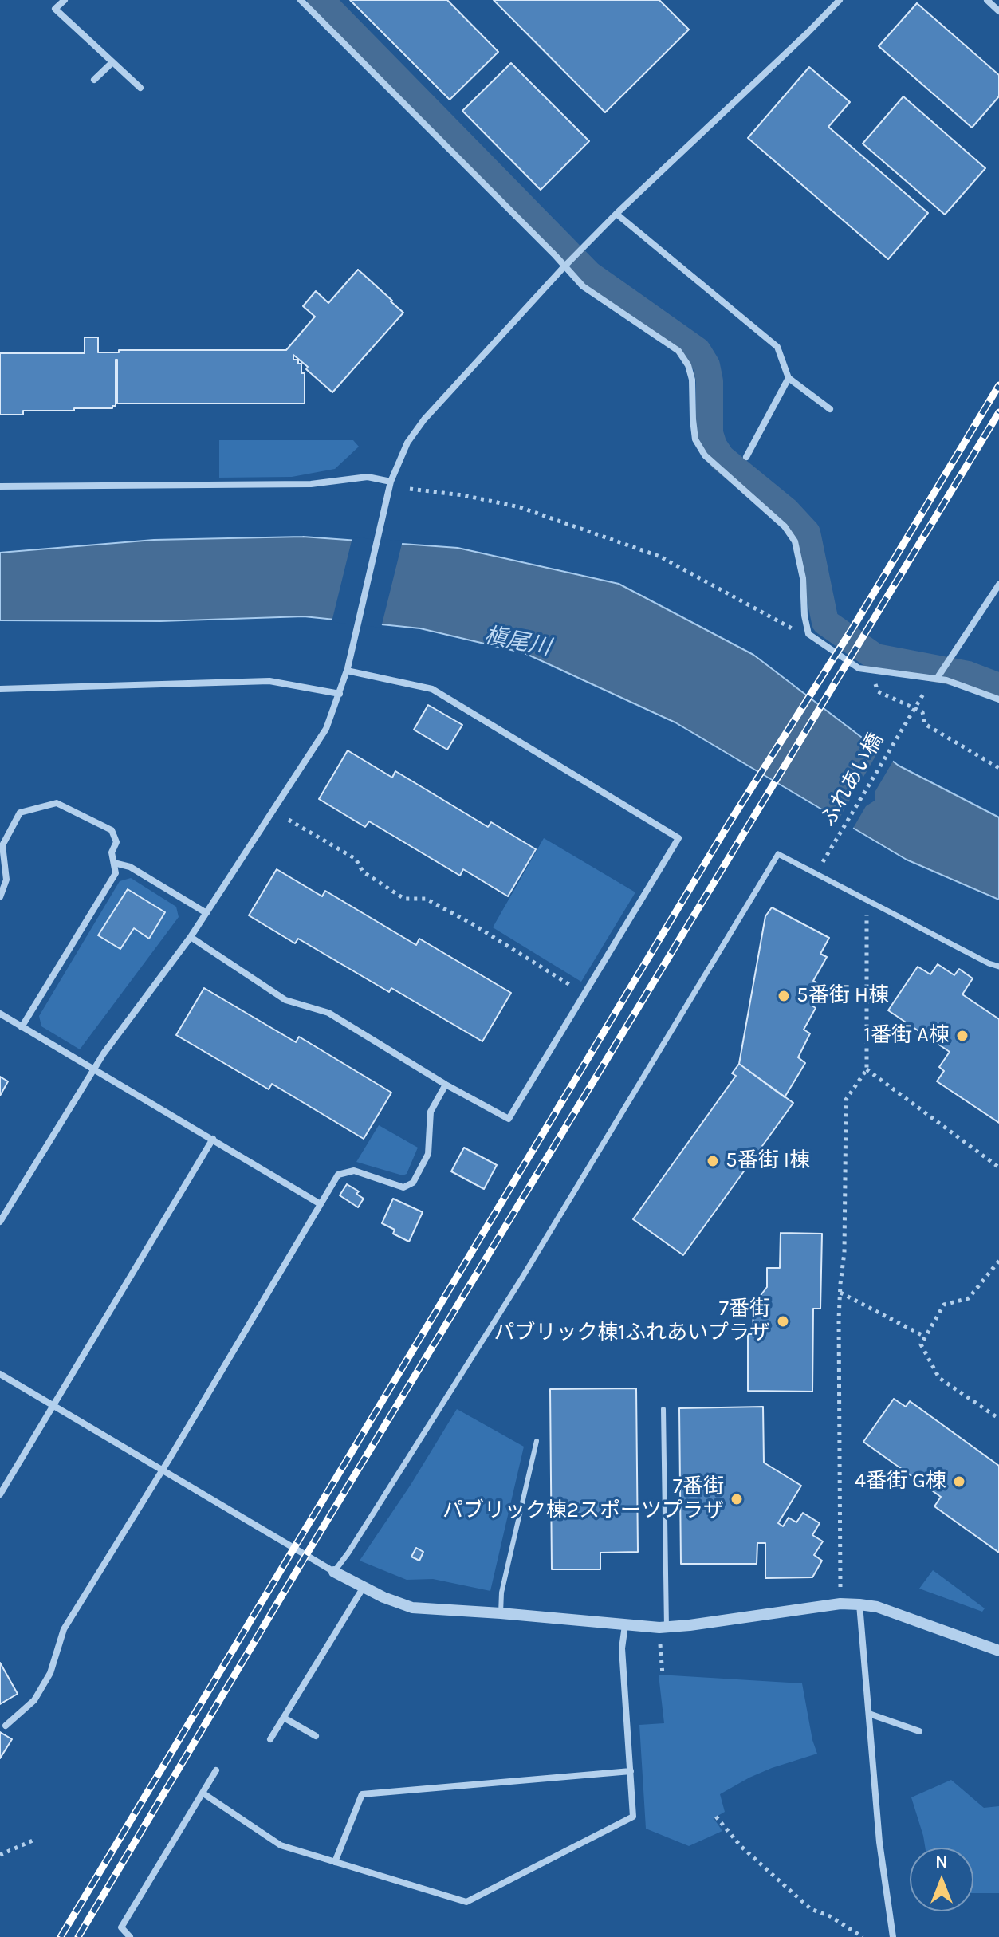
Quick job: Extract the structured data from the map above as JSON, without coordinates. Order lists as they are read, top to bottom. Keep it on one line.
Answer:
{"streets":{"path":["ふれあい橋"]},"water":["槇尾川"],"places":["5番街 H棟","1番街 A棟","5番街 I棟","7番街 パブリック棟1ふれあいプラザ","4番街 G棟","7番街 パブリック棟2スポーツプラザ"],"north":"top"}
